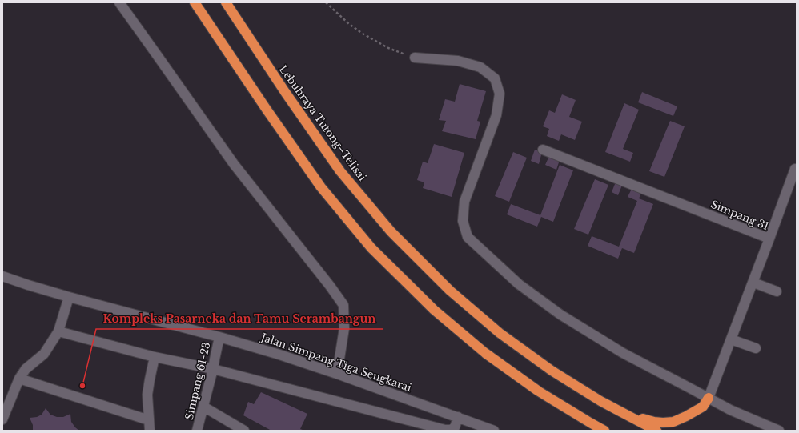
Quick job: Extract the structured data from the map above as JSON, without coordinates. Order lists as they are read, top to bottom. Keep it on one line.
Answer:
{"streets":{"highway":["Lebuhraya Tutong–Telisai"],"street":["Simpang 31","Jalan Simpang Tiga Sengkarai","Simpang 61-23"]},"crossings":[["Jalan Simpang Tiga Sengkarai","Simpang 61-23"]],"places":["Kompleks Pasarneka dan Tamu Serambangun"]}
